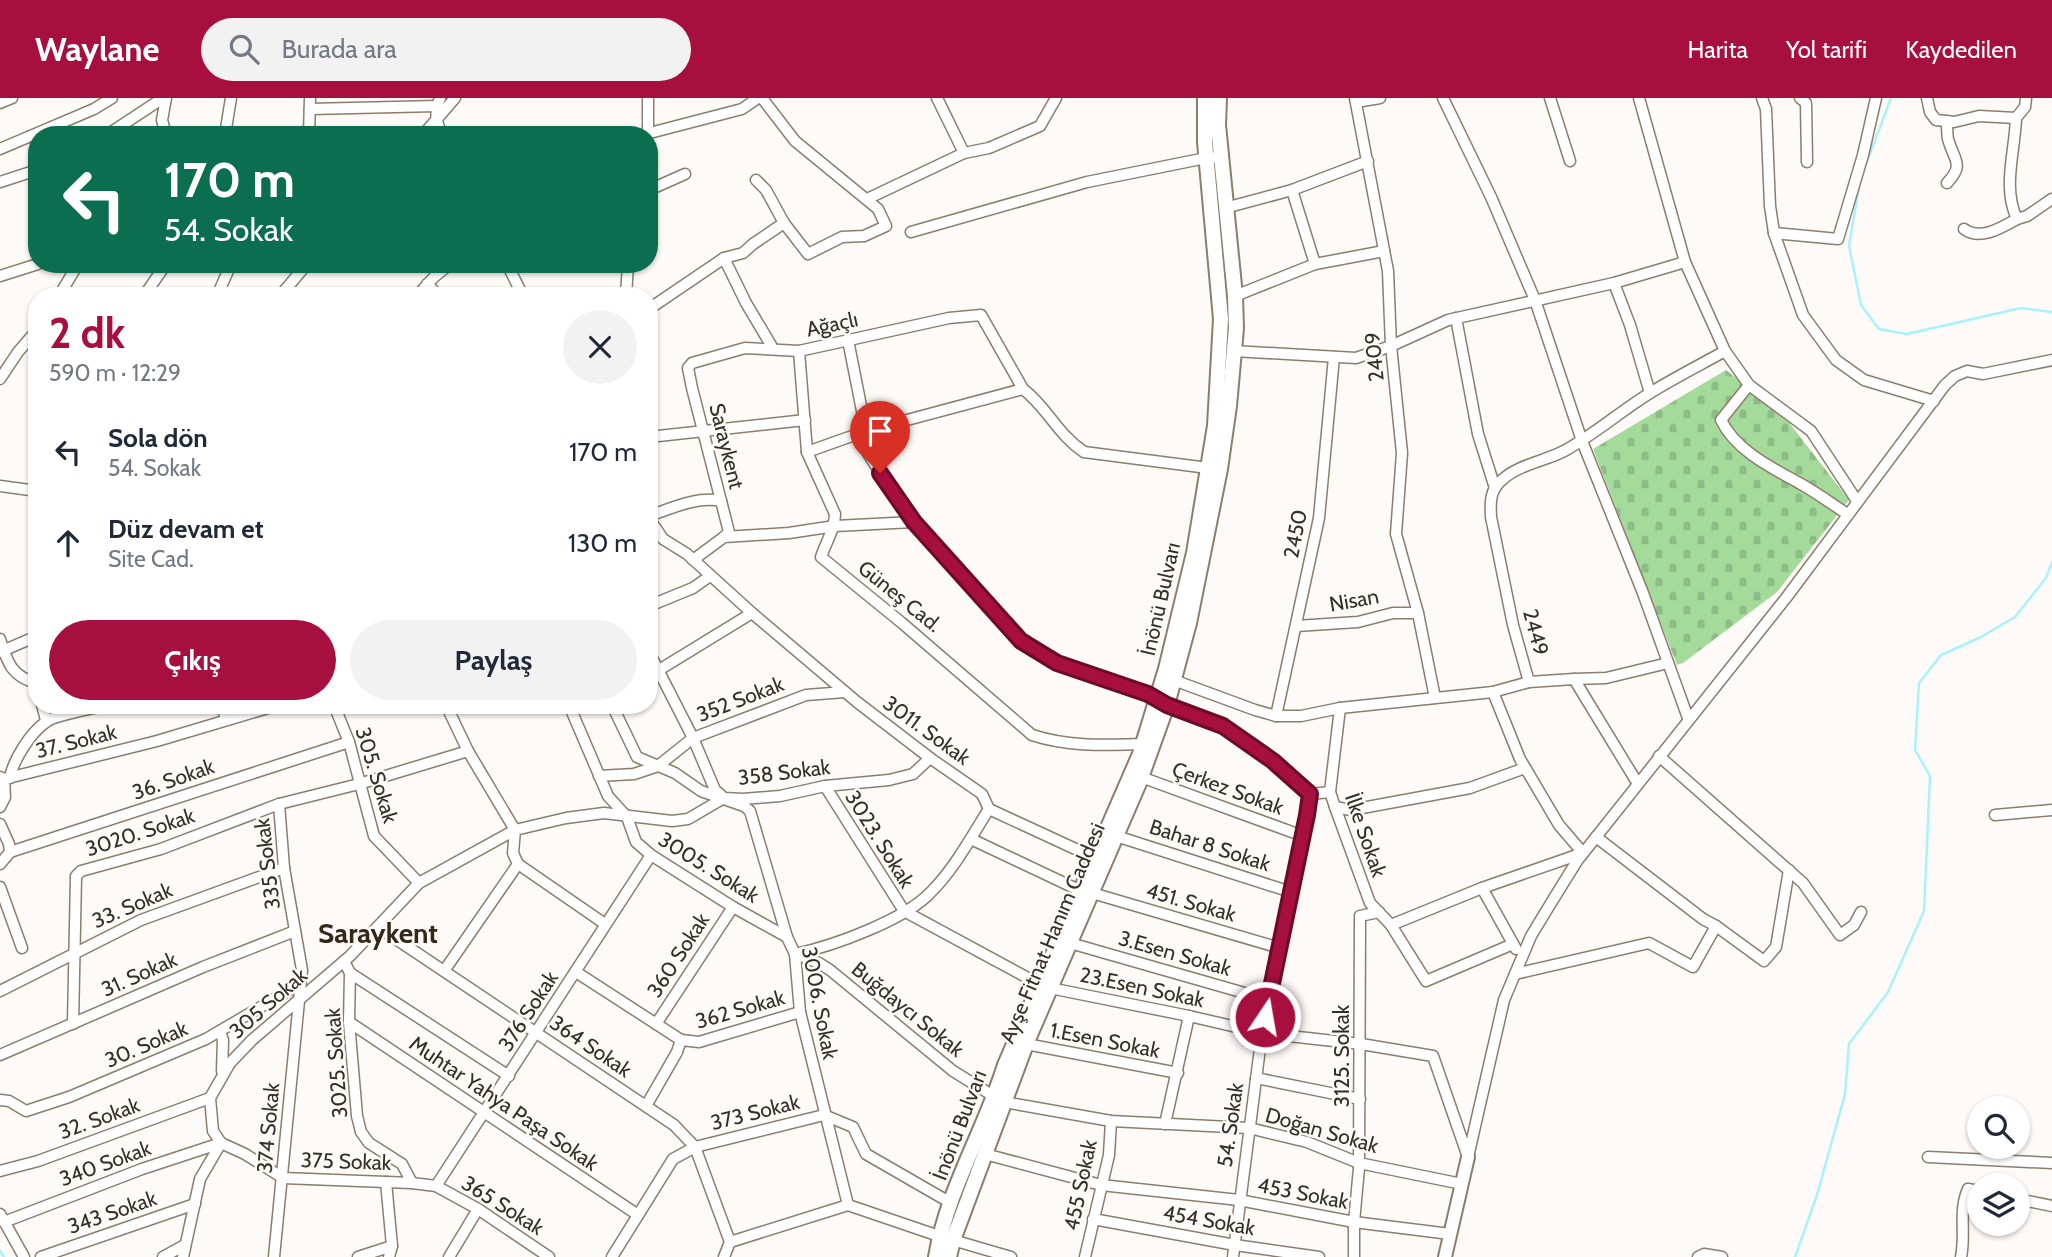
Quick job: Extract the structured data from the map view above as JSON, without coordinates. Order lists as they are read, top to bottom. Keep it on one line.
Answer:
{"streets":{"main road":["İnönü Bulvarı","Ayşe Fitnat Hanım Caddesi"],"street":["Ağaçlı","2409","Saraykent","2450","Güneş Cad.","Nisan","2449","352 Sokak","3011. Sokak","37. Sokak","358 Sokak","305. Sokak","36. Sokak","Çerkez Sokak","3020. Sokak","İlke Sokak","3023. Sokak","Bahar 8 Sokak","335 Sokak","3005. Sokak","451. Sokak","33. Sokak","3.Esen Sokak","360 Sokak","31. Sokak","23.Esen Sokak","305 Sokak","3006. Sokak","362 Sokak","Buğdaycı Sokak","376 Sokak","1.Esen Sokak","30. Sokak","364 Sokak","3125. Sokak","3025. Sokak","Muhtar Yahya Paşa Sokak","373 Sokak","32. Sokak","54. Sokak","374 Sokak","Doğan Sokak","375 Sokak","340 Sokak","455 Sokak","453 Sokak","365 Sokak","343 Sokak","454 Sokak"]},"crossings":[["Ağaçlı","Saraykent"],["2409","Nisan"],["2409","2449"],["2450","Nisan"],["2450","2449"],["Güneş Cad.","İnönü Bulvarı"],["İnönü Bulvarı","2449"],["İnönü Bulvarı","451. Sokak"],["İnönü Bulvarı","Ayşe Fitnat Hanım Caddesi"],["İnönü Bulvarı","23.Esen Sokak"],["İnönü Bulvarı","Buğdaycı Sokak"],["İnönü Bulvarı","Doğan Sokak"],["2449","İlke Sokak"],["352 Sokak","3011. Sokak"],["352 Sokak","3006. Sokak"],["3011. Sokak","358 Sokak"],["358 Sokak","305. Sokak"],["358 Sokak","3023. Sokak"],["358 Sokak","3005. Sokak"],["358 Sokak","305 Sokak"],["358 Sokak","3006. Sokak"],["305. Sokak","36. Sokak"],["305. Sokak","3020. Sokak"],["305. Sokak","305 Sokak"],["Çerkez Sokak","Ayşe Fitnat Hanım Caddesi"],["Çerkez Sokak","54. Sokak"],["3020. Sokak","335 Sokak"],["3020. Sokak","33. Sokak"],["3020. Sokak","31. Sokak"],["İlke Sokak","3125. Sokak"],["3023. Sokak","23.Esen Sokak"],["Bahar 8 Sokak","Ayşe Fitnat Hanım Caddesi"],["Bahar 8 Sokak","54. Sokak"],["335 Sokak","33. Sokak"],["335 Sokak","31. Sokak"],["335 Sokak","305 Sokak"],["335 Sokak","30. Sokak"],["335 Sokak","374 Sokak"],["3005. Sokak","360 Sokak"],["3005. Sokak","3006. Sokak"],["3005. Sokak","376 Sokak"],["451. Sokak","Ayşe Fitnat Hanım Caddesi"],["451. Sokak","54. Sokak"],["Ayşe Fitnat Hanım Caddesi","3.Esen Sokak"],["Ayşe Fitnat Hanım Caddesi","23.Esen Sokak"],["Ayşe Fitnat Hanım Caddesi","Buğdaycı Sokak"],["Ayşe Fitnat Hanım Caddesi","1.Esen Sokak"],["Ayşe Fitnat Hanım Caddesi","Doğan Sokak"],["Ayşe Fitnat Hanım Caddesi","453 Sokak"],["3.Esen Sokak","54. Sokak"],["23.Esen Sokak","3125. Sokak"],["23.Esen Sokak","54. Sokak"],["305 Sokak","364 Sokak"],["305 Sokak","3025. Sokak"],["305 Sokak","32. Sokak"],["305 Sokak","374 Sokak"],["3006. Sokak","362 Sokak"],["3006. Sokak","Buğdaycı Sokak"],["3006. Sokak","373 Sokak"],["362 Sokak","364 Sokak"],["Buğdaycı Sokak","Doğan Sokak"],["376 Sokak","364 Sokak"],["376 Sokak","Muhtar Yahya Paşa Sokak"],["376 Sokak","375 Sokak"],["376 Sokak","365 Sokak"],["364 Sokak","373 Sokak"],["3125. Sokak","Doğan Sokak"],["3125. Sokak","453 Sokak"],["3025. Sokak","Muhtar Yahya Paşa Sokak"],["3025. Sokak","375 Sokak"],["54. Sokak","Doğan Sokak"],["54. Sokak","453 Sokak"],["54. Sokak","454 Sokak"],["374 Sokak","375 Sokak"],["Doğan Sokak","455 Sokak"],["375 Sokak","340 Sokak"],["375 Sokak","365 Sokak"],["455 Sokak","453 Sokak"],["455 Sokak","454 Sokak"]],"districts":["Saraykent"],"page":{"header":"Waylane","search":"Burada ara","nav":["Harita","Yol tarifi","Kaydedilen"],"turn":["170 m","54. Sokak"],"heading":["2 dk","590 m · 12:29"],"list":[{"name":"Sola dön","note":"54. Sokak","value":"170 m"},{"name":"Düz devam et","note":"Site Cad.","value":"130 m"}],"buttons":["Çıkış","Paylaş"]}}
